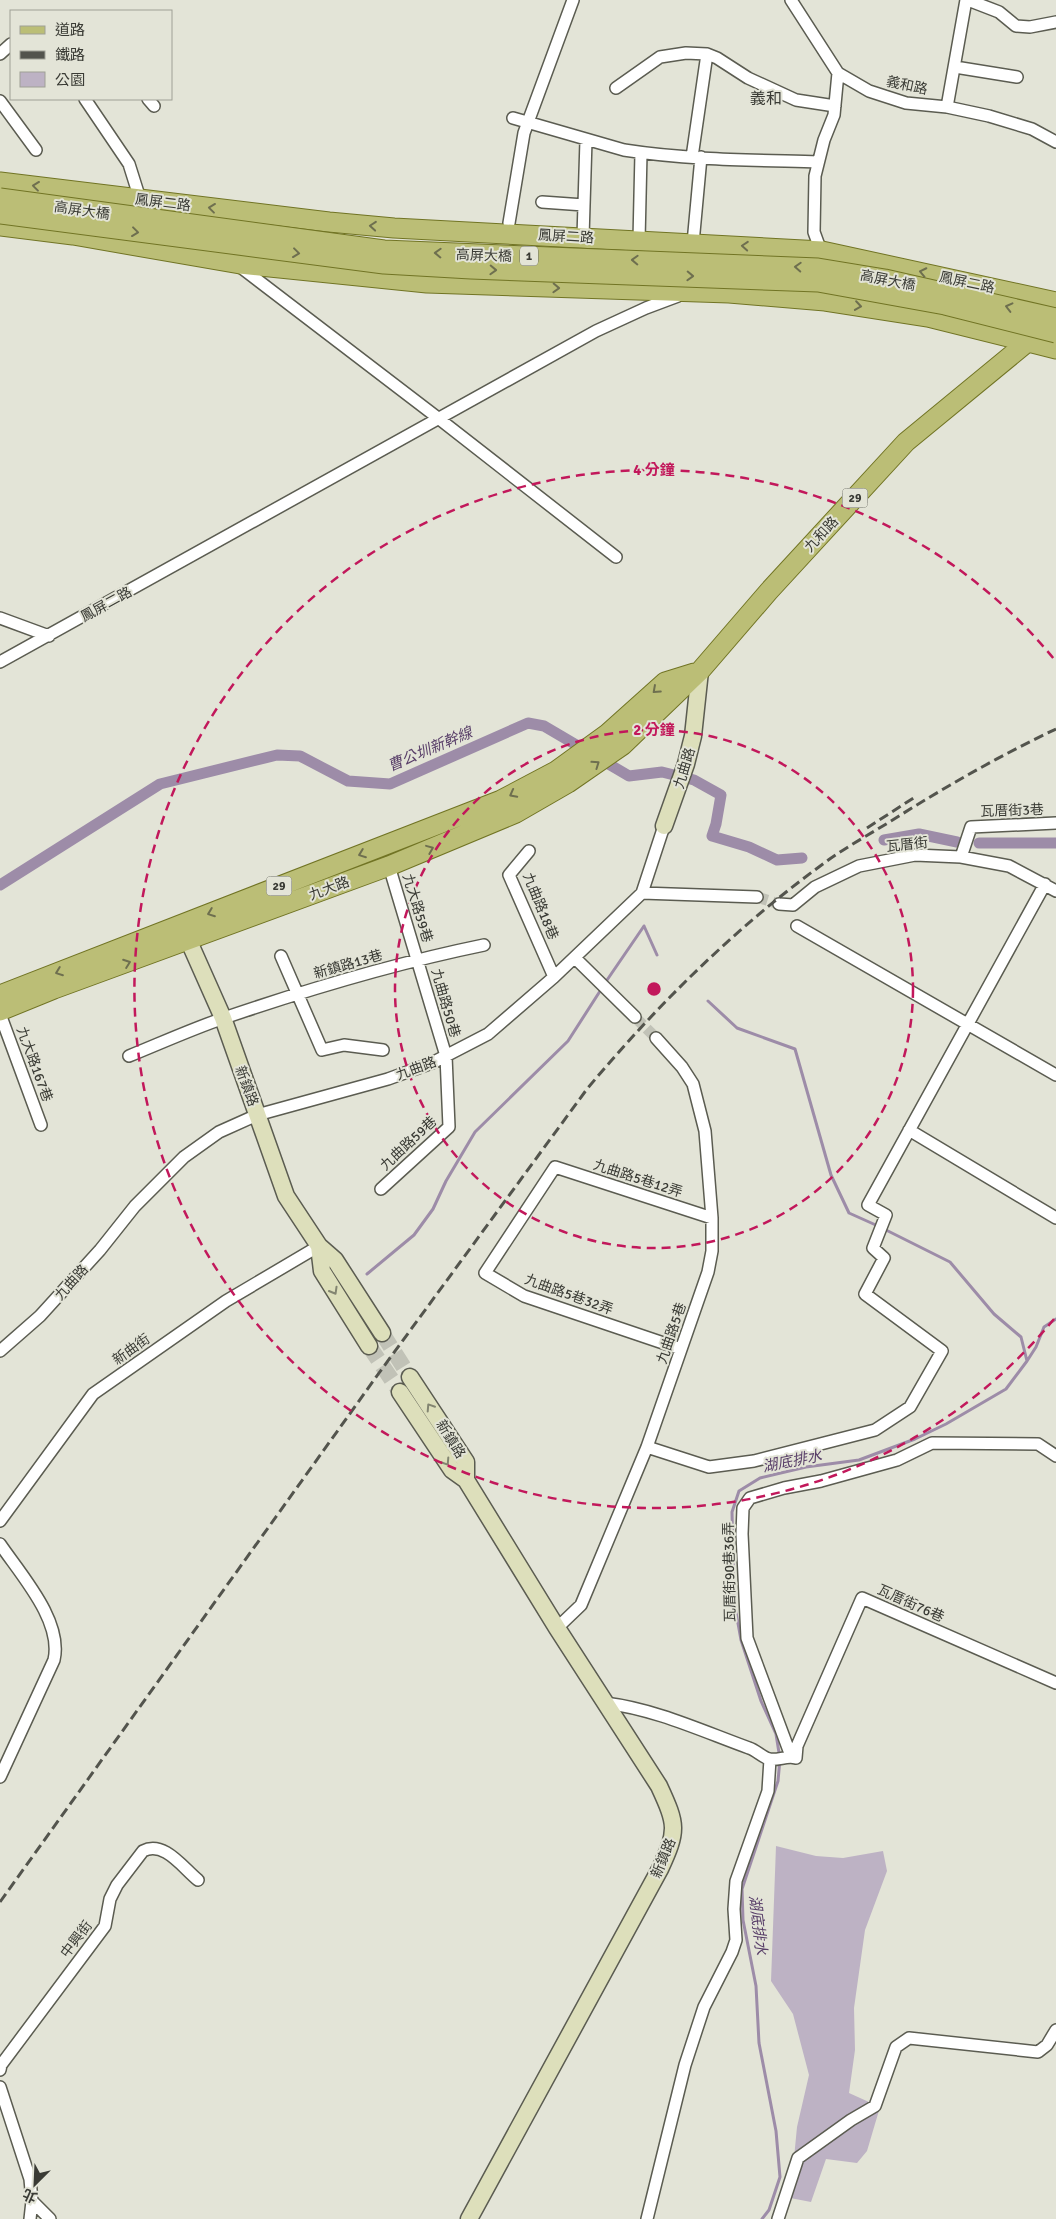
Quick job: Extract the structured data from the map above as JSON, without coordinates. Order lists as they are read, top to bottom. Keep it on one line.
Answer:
{"streets":{"main road":["鳳屏二路","高屏大橋","1","29","九和路","九大路"],"street":["義和路","九曲路","瓦厝街3巷","瓦厝街","九曲路18巷","九大路59巷","新鎮路13巷","九曲路50巷","九大路167巷","新鎮路","九曲路59巷","九曲路5巷12弄","九曲路5巷32弄","九曲路5巷","新曲街","瓦厝街90巷36弄","瓦厝街76巷","中興街"]},"crossings":[["鳳屏二路","高屏大橋"],["鳳屏二路","九和路"],["高屏大橋","九和路"],["29","九和路"],["29","九曲路"],["29","九大路"],["九和路","九曲路"],["九和路","九大路"],["九曲路","九曲路18巷"],["九曲路","九曲路50巷"],["九曲路","新鎮路"],["九曲路","九曲路59巷"],["瓦厝街3巷","瓦厝街"],["九大路","九大路59巷"],["九大路","九大路167巷"],["九大路","新鎮路"],["九大路59巷","新鎮路13巷"],["九大路59巷","九曲路50巷"],["新鎮路13巷","九曲路50巷"],["新鎮路13巷","新鎮路"],["九曲路50巷","九曲路59巷"],["新鎮路","九曲路5巷"],["新鎮路","新曲街"],["九曲路5巷12弄","九曲路5巷32弄"],["九曲路5巷12弄","九曲路5巷"],["九曲路5巷32弄","九曲路5巷"],["瓦厝街90巷36弄","瓦厝街76巷"]],"districts":["義和"],"water":["曹公圳新幹線","湖底排水"],"legend":["道路","鐵路","公園"],"north":"bottom left","rings":["4 分鐘","2 分鐘"]}
